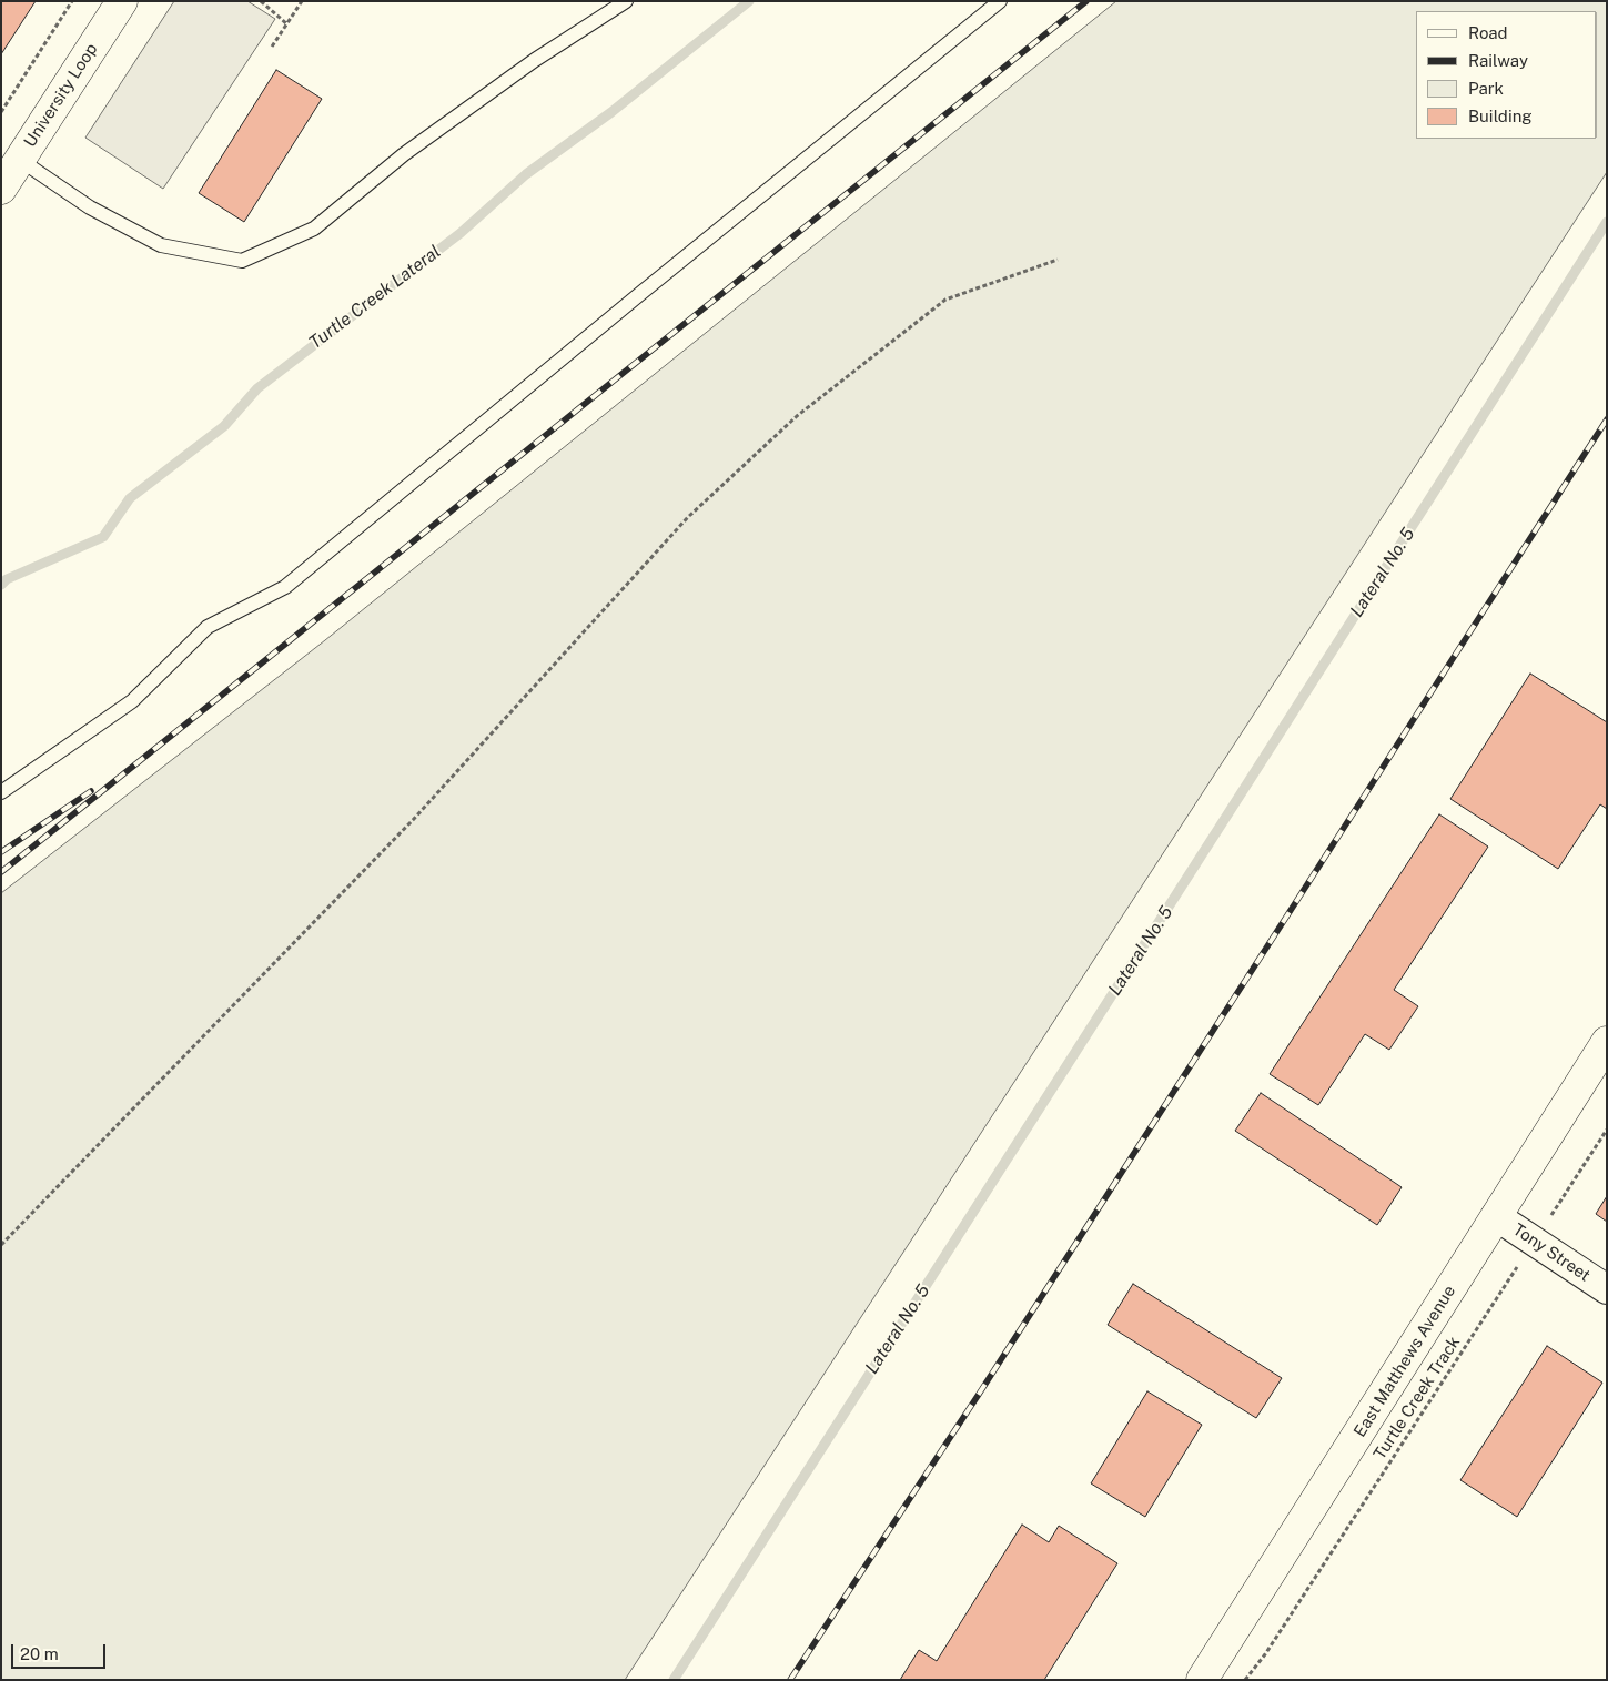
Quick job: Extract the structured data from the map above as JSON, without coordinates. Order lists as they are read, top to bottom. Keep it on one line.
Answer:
{"streets":{"street":["University Loop","Tony Street","East Matthews Avenue"],"path":["Turtle Creek Track"]},"crossings":[["Tony Street","East Matthews Avenue"],["Tony Street","Turtle Creek Track"]],"water":["Turtle Creek Lateral","Lateral No. 5"],"legend":["Road","Railway","Park","Building"],"scale_bar":"20 m"}
